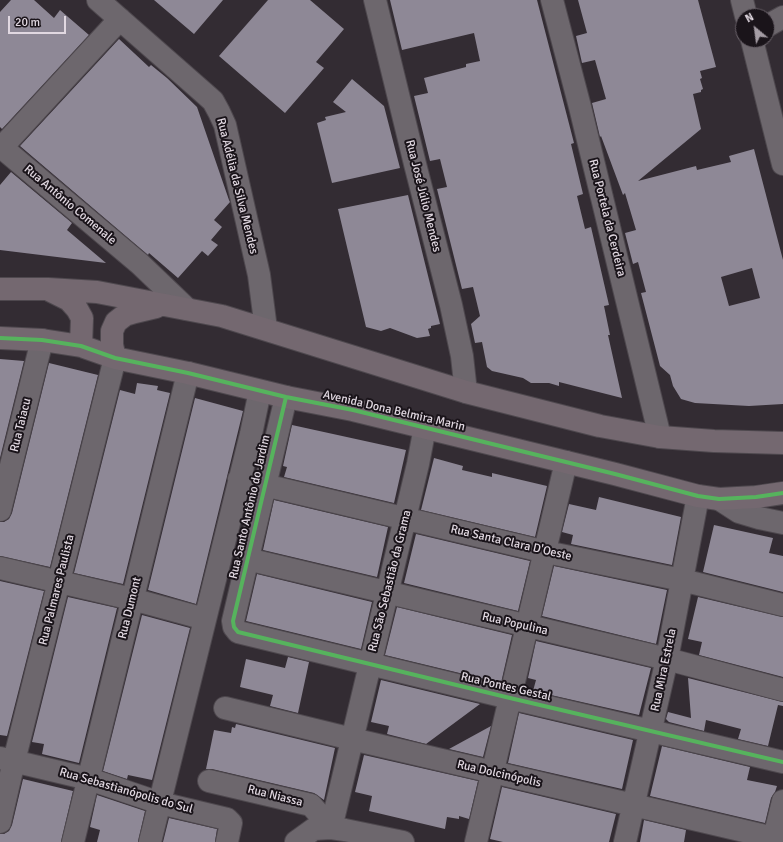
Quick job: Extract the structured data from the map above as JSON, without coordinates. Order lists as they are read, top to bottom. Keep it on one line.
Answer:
{"streets":{"main road":["Avenida Dona Belmira Marin"],"street":["Rua Adélia da Silva Mendes","Rua José Júlio Mendes","Rua Antônio Comenale","Rua Portela da Cerdeira","Rua Taiacu","Rua Santo Antônio do Jardim","Rua Santa Clara D'Oeste","Rua São Sebastião da Grama","Rua Palmares Paulista","Rua Dumont","Rua Populina","Rua Mira Estrela","Rua Pontes Gestal","Rua Dolcinópolis","Rua Sebastianópolis do Sul","Rua Niassa"]},"crossings":[["Avenida Dona Belmira Marin","Rua Taiacu"],["Avenida Dona Belmira Marin","Rua Santo Antônio do Jardim"],["Avenida Dona Belmira Marin","Rua São Sebastião da Grama"],["Avenida Dona Belmira Marin","Rua Palmares Paulista"],["Avenida Dona Belmira Marin","Rua Dumont"],["Avenida Dona Belmira Marin","Rua Mira Estrela"],["Rua Santo Antônio do Jardim","Rua Santa Clara D'Oeste"],["Rua Santo Antônio do Jardim","Rua Populina"],["Rua Santo Antônio do Jardim","Rua Pontes Gestal"],["Rua Santo Antônio do Jardim","Rua Sebastianópolis do Sul"],["Rua Santa Clara D'Oeste","Rua São Sebastião da Grama"],["Rua Santa Clara D'Oeste","Rua Mira Estrela"],["Rua São Sebastião da Grama","Rua Populina"],["Rua São Sebastião da Grama","Rua Pontes Gestal"],["Rua São Sebastião da Grama","Rua Dolcinópolis"],["Rua São Sebastião da Grama","Rua Niassa"],["Rua Palmares Paulista","Rua Sebastianópolis do Sul"],["Rua Dumont","Rua Sebastianópolis do Sul"],["Rua Populina","Rua Mira Estrela"],["Rua Mira Estrela","Rua Pontes Gestal"],["Rua Mira Estrela","Rua Dolcinópolis"]],"scale_bar":"20 m","north":"top left"}
